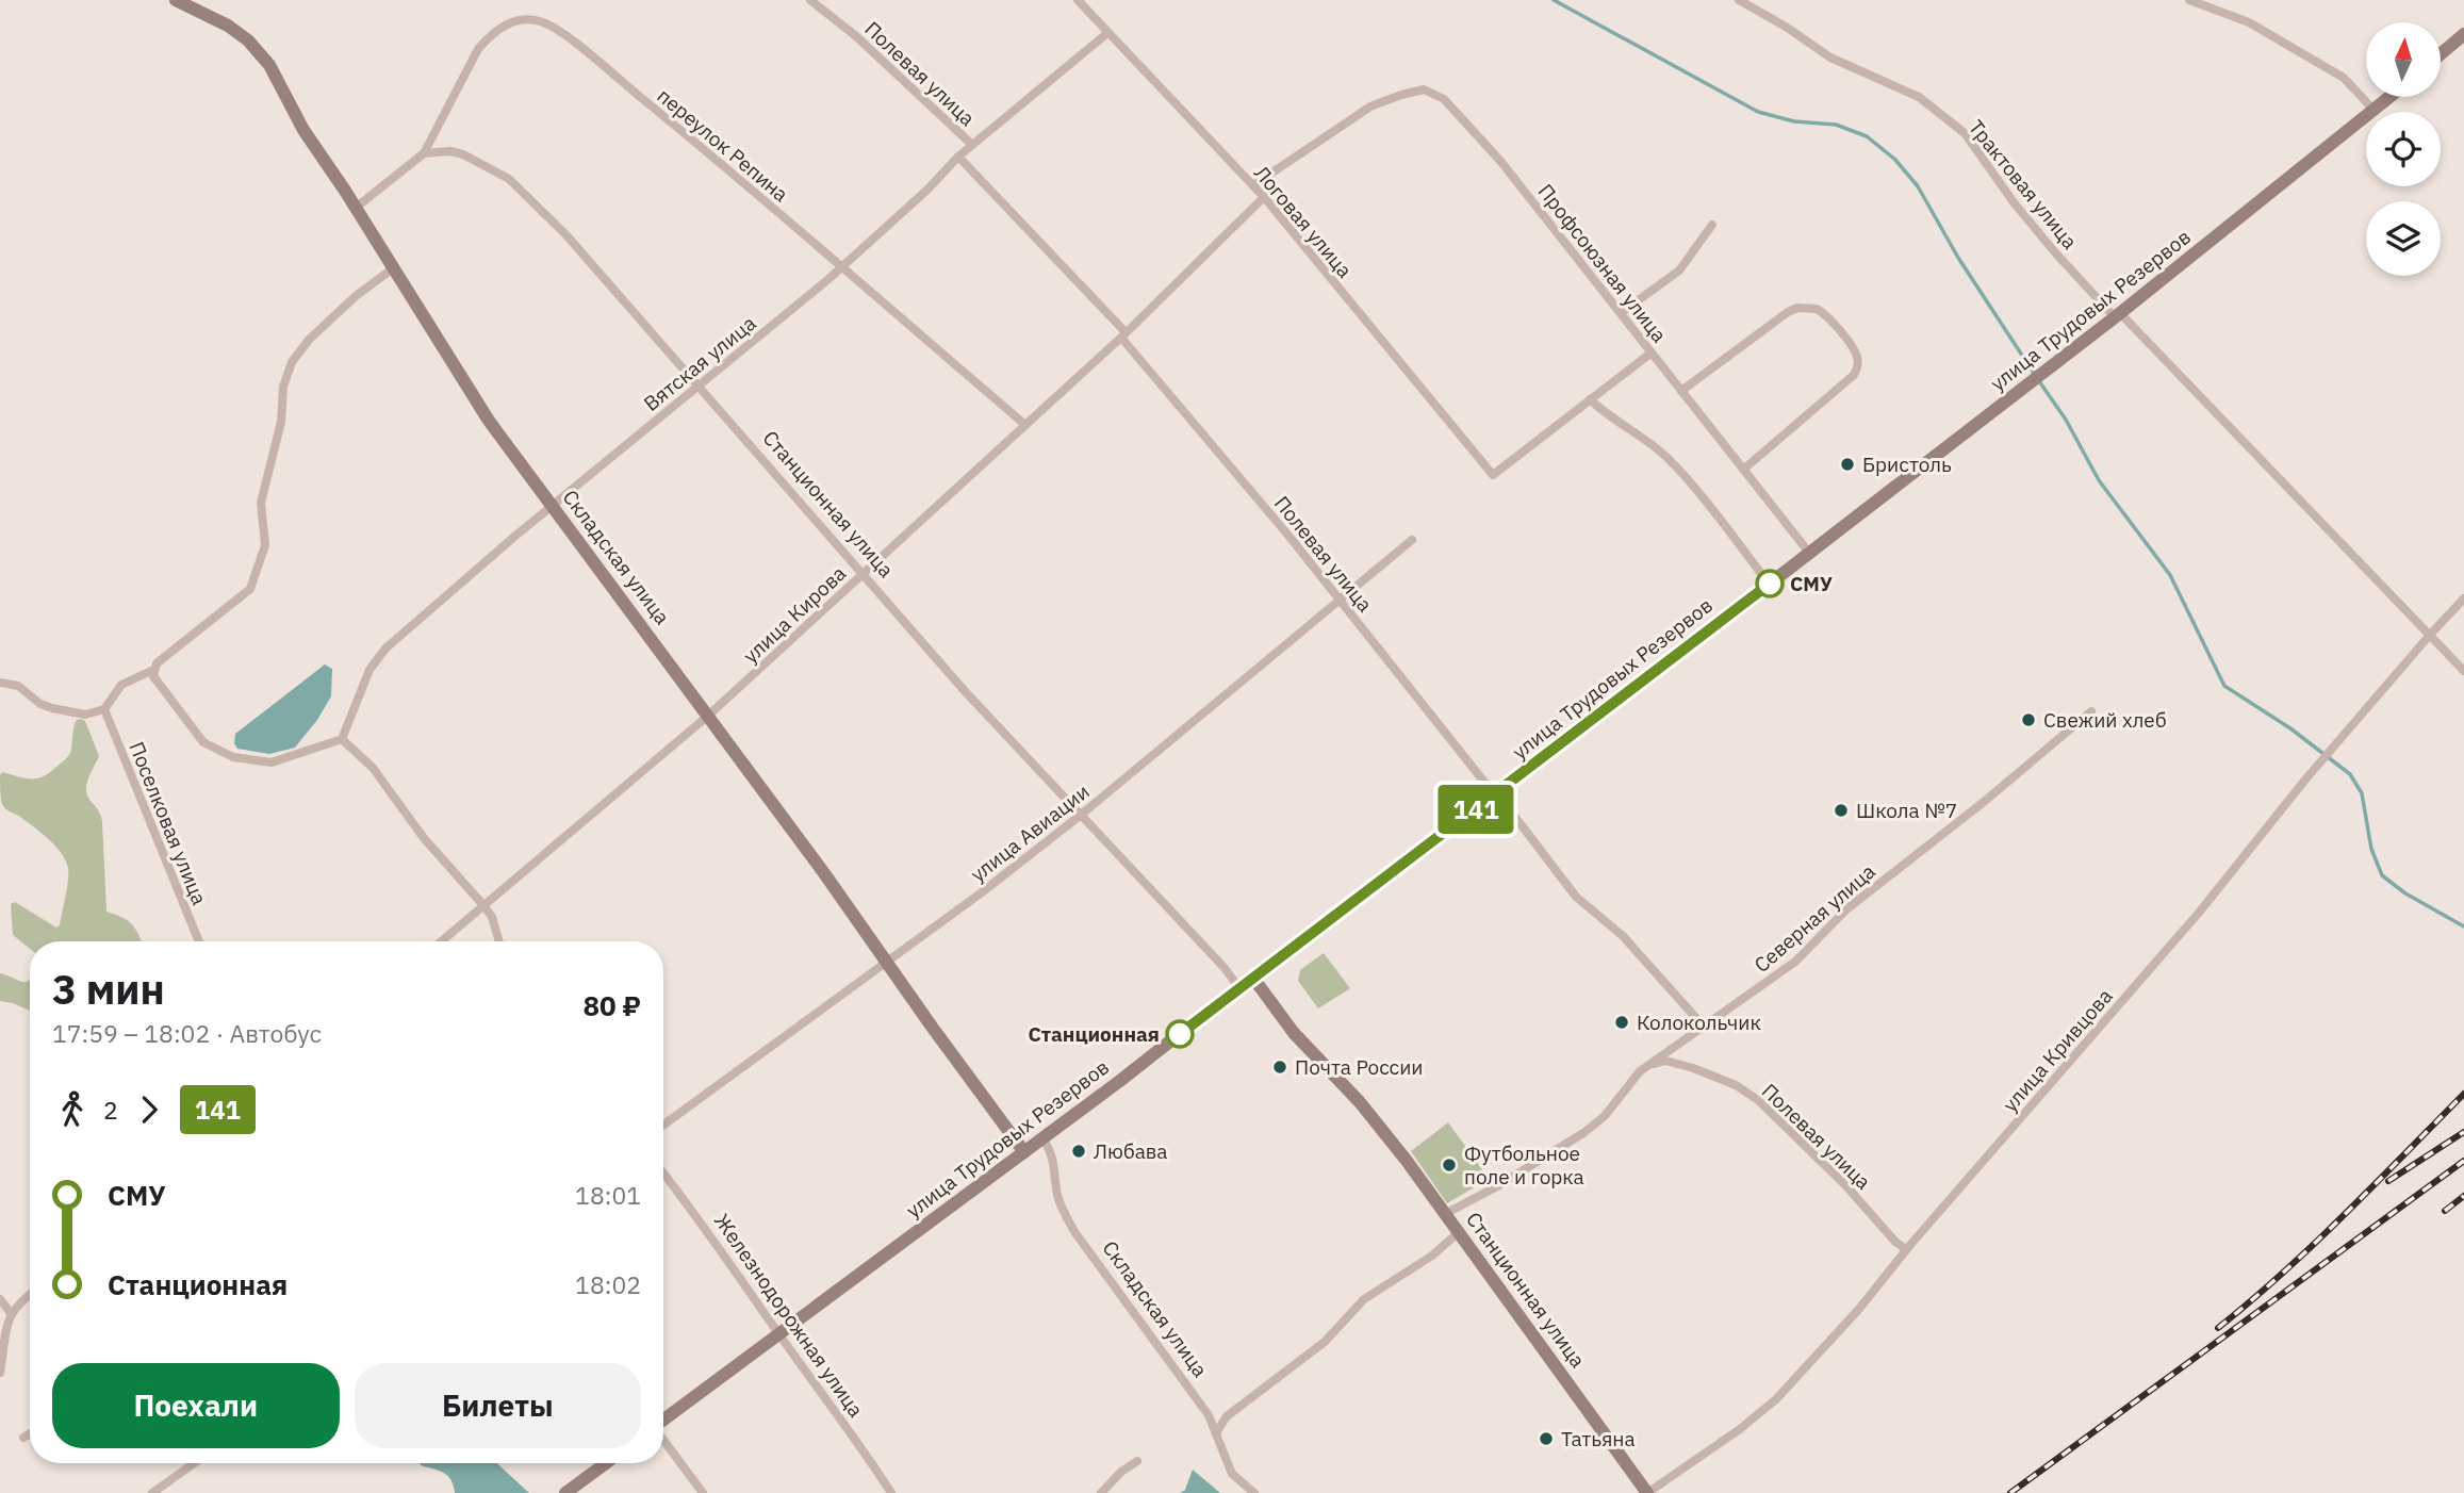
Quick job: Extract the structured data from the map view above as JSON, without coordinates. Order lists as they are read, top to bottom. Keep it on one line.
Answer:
{"streets":{"main road":["улица Трудовых Резервов","Станционная улица","Складская улица"],"street":["Полевая улица","переулок Репина","Трактовая улица","Логовая улица","Профсоюзная улица","Вятская улица","улица Кирова","Поселковая улица","улица Авиации","Северная улица","улица Кривцова","Железнодорожная улица"]},"crossings":[["Полевая улица","улица Трудовых Резервов"],["Полевая улица","Вятская улица"],["Полевая улица","улица Кирова"],["Полевая улица","улица Авиации"],["Полевая улица","Северная улица"],["Полевая улица","улица Кривцова"],["переулок Репина","Вятская улица"],["переулок Репина","Станционная улица"],["переулок Репина","улица Кирова"],["Трактовая улица","улица Трудовых Резервов"],["Трактовая улица","улица Кривцова"],["Логовая улица","Профсоюзная улица"],["Логовая улица","Вятская улица"],["Логовая улица","улица Кирова"],["Профсоюзная улица","улица Трудовых Резервов"],["улица Трудовых Резервов","Станционная улица"],["улица Трудовых Резервов","Складская улица"],["улица Трудовых Резервов","Железнодорожная улица"],["Вятская улица","Станционная улица"],["Вятская улица","Складская улица"],["Станционная улица","улица Кирова"],["Станционная улица","улица Авиации"],["Станционная улица","Северная улица"],["Станционная улица","улица Кривцова"],["Складская улица","улица Кирова"],["Складская улица","улица Авиации"]],"places":["Бристоль","СМУ","Свежий хлеб","Школа №7","Колокольчик","Станционная","Почта России","Любава","Футбольное поле и горка","Татьяна"],"lines":["bus line 141"],"north":"top","page":{"on_map":"141","heading":["3 мин","17:59 – 18:02 · Автобус","80 ₽"],"legs":["2","141"],"list":[{"name":"СМУ","value":"18:01"},{"name":"Станционная","value":"18:02"}],"buttons":["Поехали","Билеты"]}}
